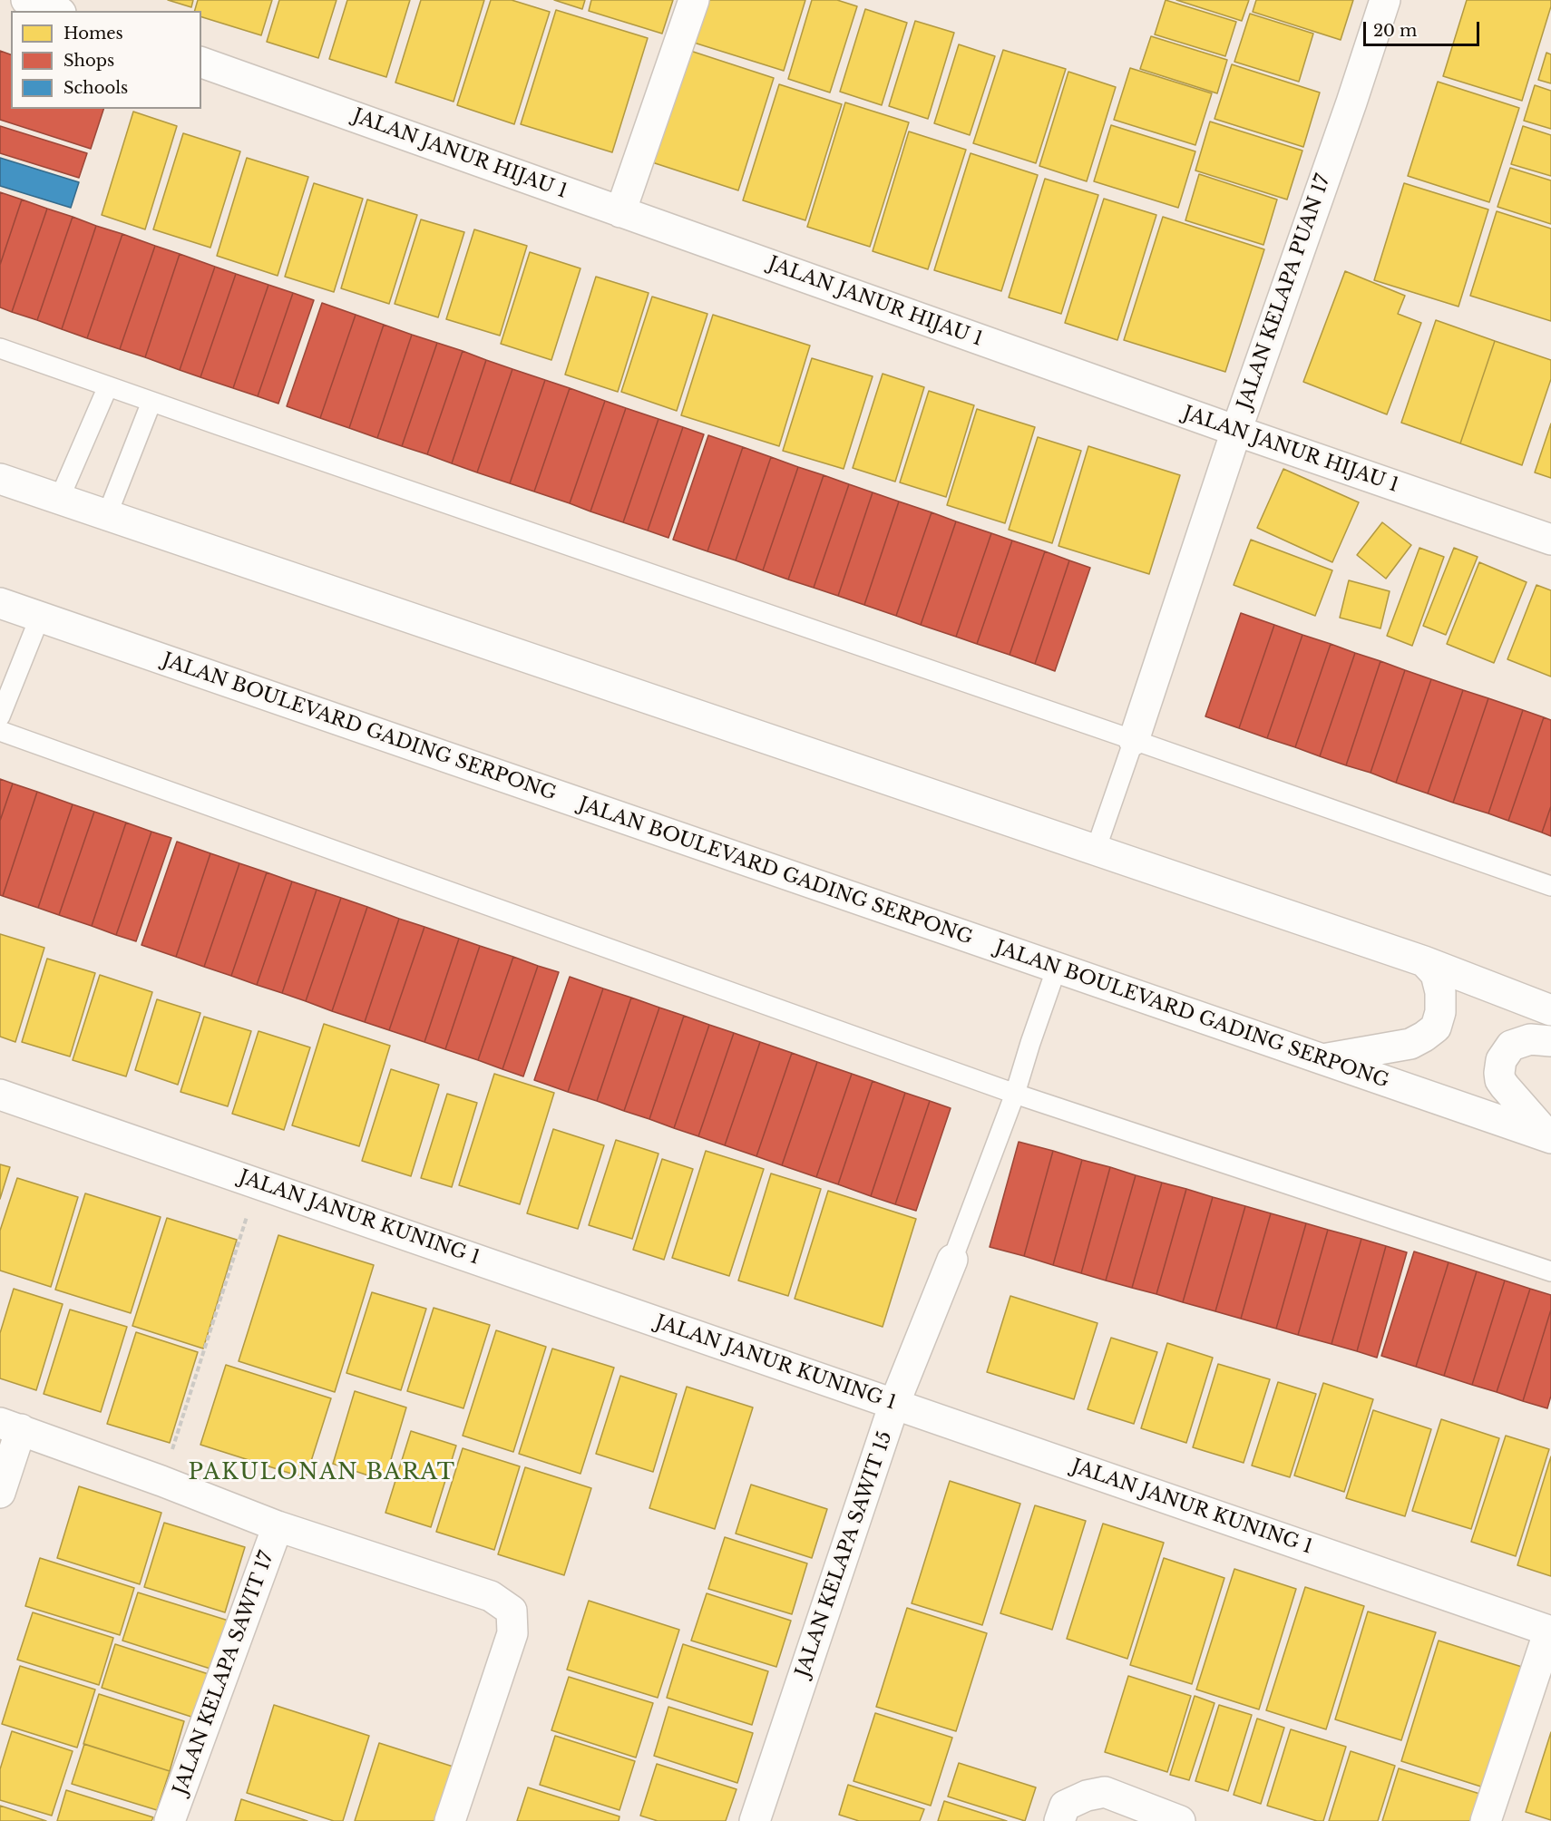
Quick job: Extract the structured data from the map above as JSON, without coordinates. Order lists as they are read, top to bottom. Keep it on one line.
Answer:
{"streets":{"street":["JALAN JANUR HIJAU 1","JALAN KELAPA PUAN 17","JALAN BOULEVARD GADING SERPONG","JALAN JANUR KUNING 1","JALAN KELAPA SAWIT 15","JALAN KELAPA SAWIT 17"]},"crossings":[["JALAN JANUR HIJAU 1","JALAN KELAPA PUAN 17"],["JALAN JANUR KUNING 1","JALAN KELAPA SAWIT 15"]],"districts":["PAKULONAN BARAT"],"legend":["Homes","Shops","Schools"],"scale_bar":"20 m"}
